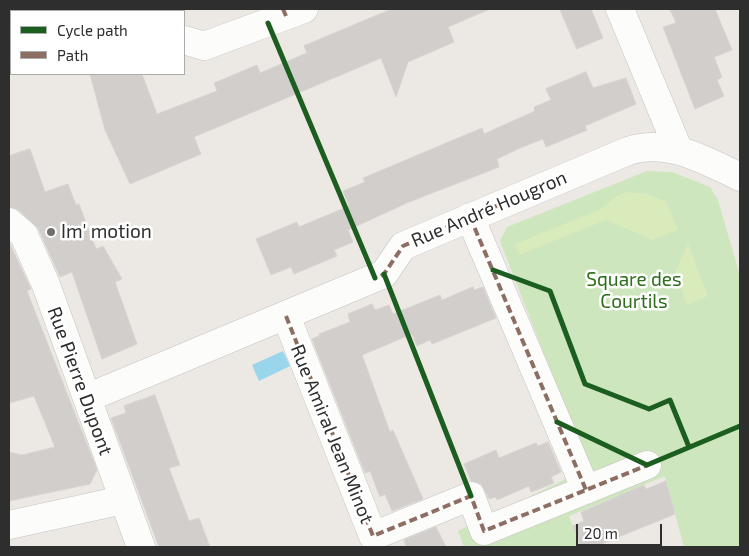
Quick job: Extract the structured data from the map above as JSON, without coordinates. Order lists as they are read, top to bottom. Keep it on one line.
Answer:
{"streets":{"street":["Rue André Hougron","Rue Pierre Dupont","Rue Amiral Jean Minot"]},"crossings":[["Rue André Hougron","Rue Pierre Dupont"],["Rue André Hougron","Rue Amiral Jean Minot"]],"parks":["Square des Courtils"],"places":["Im' motion"],"legend":["Cycle path","Path"],"scale_bar":"20 m"}
